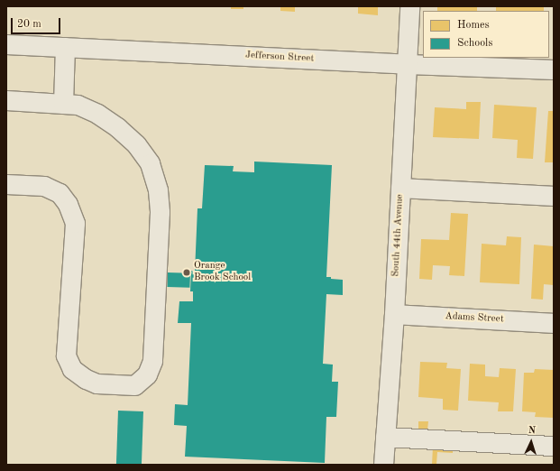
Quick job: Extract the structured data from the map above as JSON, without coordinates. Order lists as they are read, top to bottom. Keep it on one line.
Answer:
{"streets":{"street":["Jefferson Street","South 44th Avenue","Adams Street"]},"crossings":[["Jefferson Street","South 44th Avenue"],["South 44th Avenue","Adams Street"]],"places":["Orange Brook School"],"legend":["Homes","Schools"],"scale_bar":"20 m","north":"top"}
